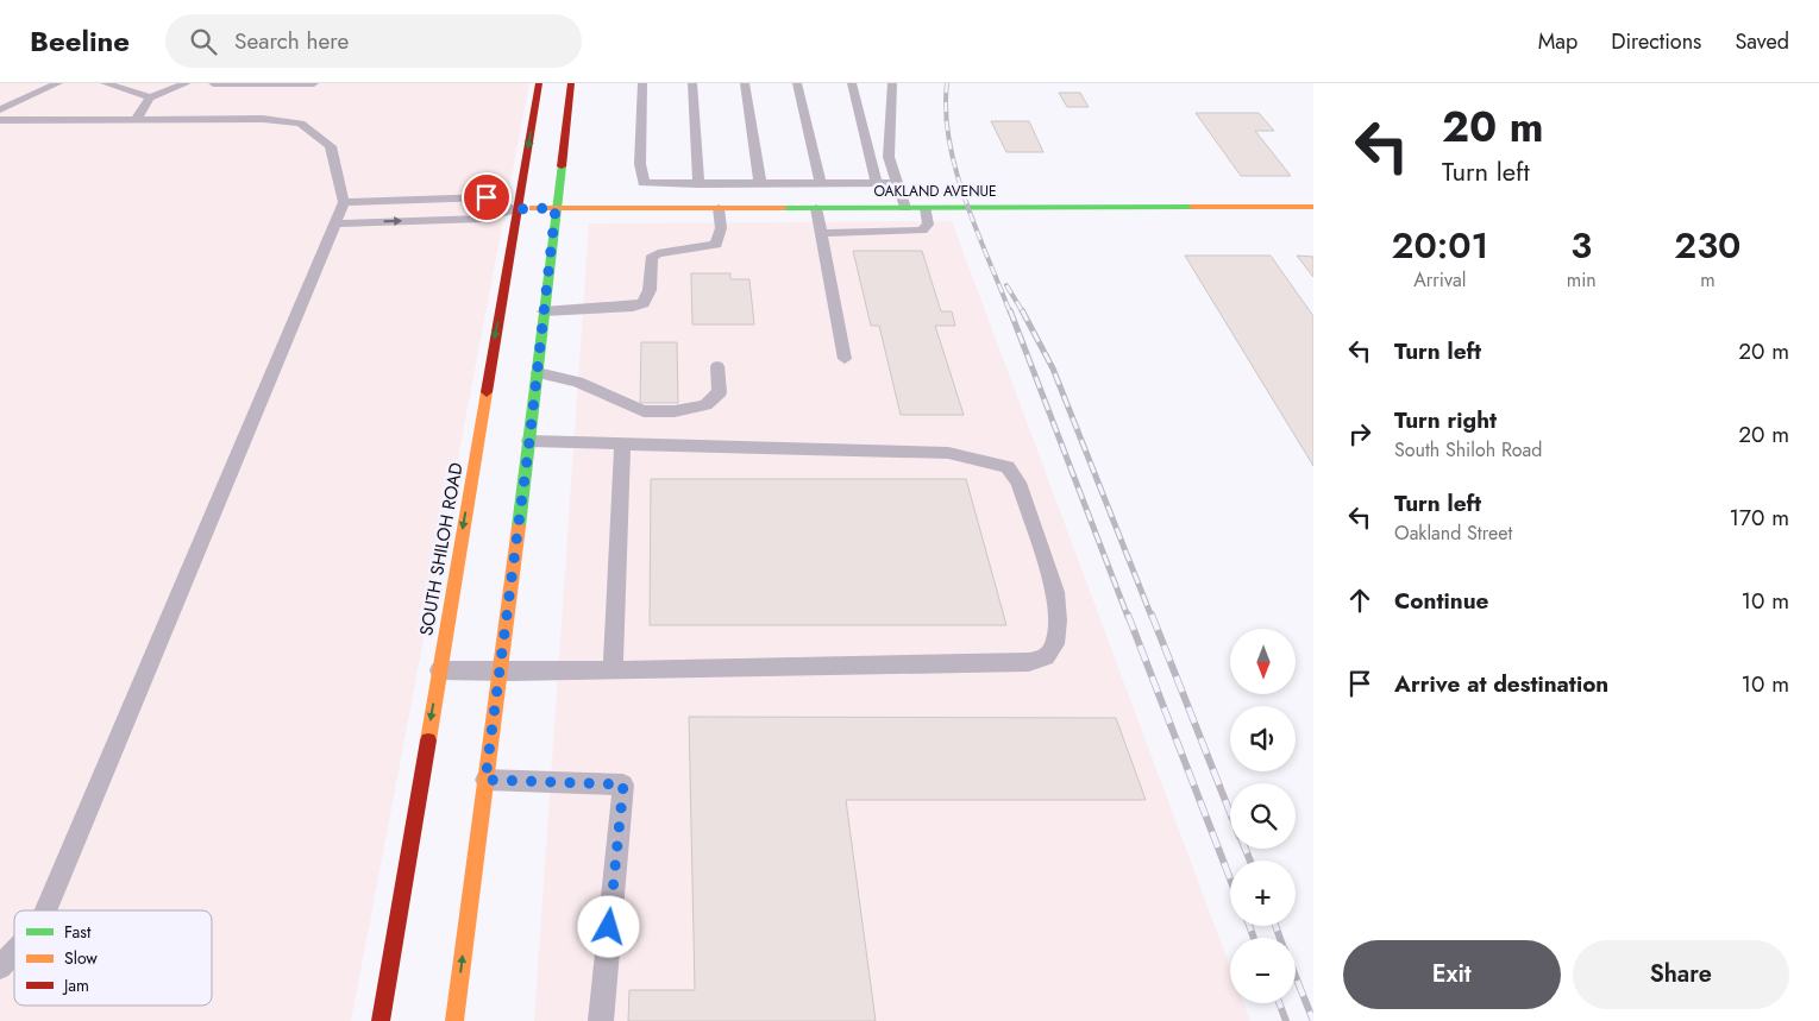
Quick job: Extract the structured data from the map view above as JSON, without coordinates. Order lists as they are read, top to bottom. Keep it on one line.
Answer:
{"streets":{"main road":["OAKLAND AVENUE","SOUTH SHILOH ROAD"]},"crossings":[["OAKLAND AVENUE","SOUTH SHILOH ROAD"]],"legend":["Fast","Slow","Jam"],"north":"bottom","page":{"header":"Beeline","search":"Search here","nav":["Map","Directions","Saved"],"turn":["20 m","Turn left"],"eta":["20:01","Arrival","3","min","230","m"],"list":[{"name":"Turn left","value":"20 m"},{"name":"Turn right","note":"South Shiloh Road","value":"20 m"},{"name":"Turn left","note":"Oakland Street","value":"170 m"},{"name":"Continue","value":"10 m"},{"name":"Arrive at destination","value":"10 m"}],"map_buttons":["+","−"],"buttons":["Exit","Share"]}}
